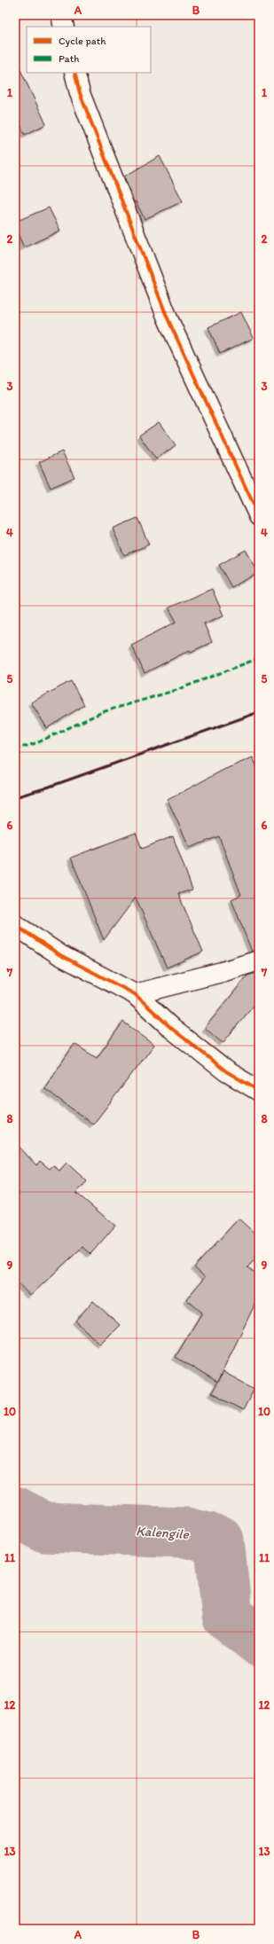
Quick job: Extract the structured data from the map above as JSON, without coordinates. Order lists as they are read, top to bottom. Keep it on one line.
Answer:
{"water":["Kalengile"],"legend":["Cycle path","Path"],"grid":{"columns":["A","B"],"rows":["1","2","3","4","5","6","7","8","9","10","11","12","13"]}}
